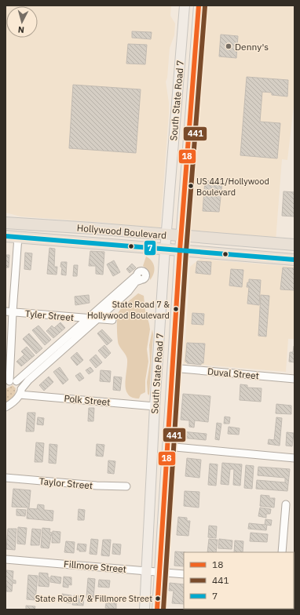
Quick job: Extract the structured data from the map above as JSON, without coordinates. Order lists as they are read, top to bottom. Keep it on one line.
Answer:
{"streets":{"highway":["Hollywood Boulevard"],"main road":["South State Road 7"],"street":["Tyler Street","Duval Street","Polk Street","Taylor Street","Fillmore Street"]},"crossings":[["South State Road 7","Hollywood Boulevard"],["South State Road 7","Duval Street"],["South State Road 7","Polk Street"],["South State Road 7","Fillmore Street"]],"places":["Denny's","US 441/Hollywood Boulevard","State Road 7 & Hollywood Boulevard","State Road 7 & Fillmore Street"],"lines":["transit line 18","transit line 441","transit line 7"],"legend":["18","441","7"],"north":"bottom"}
